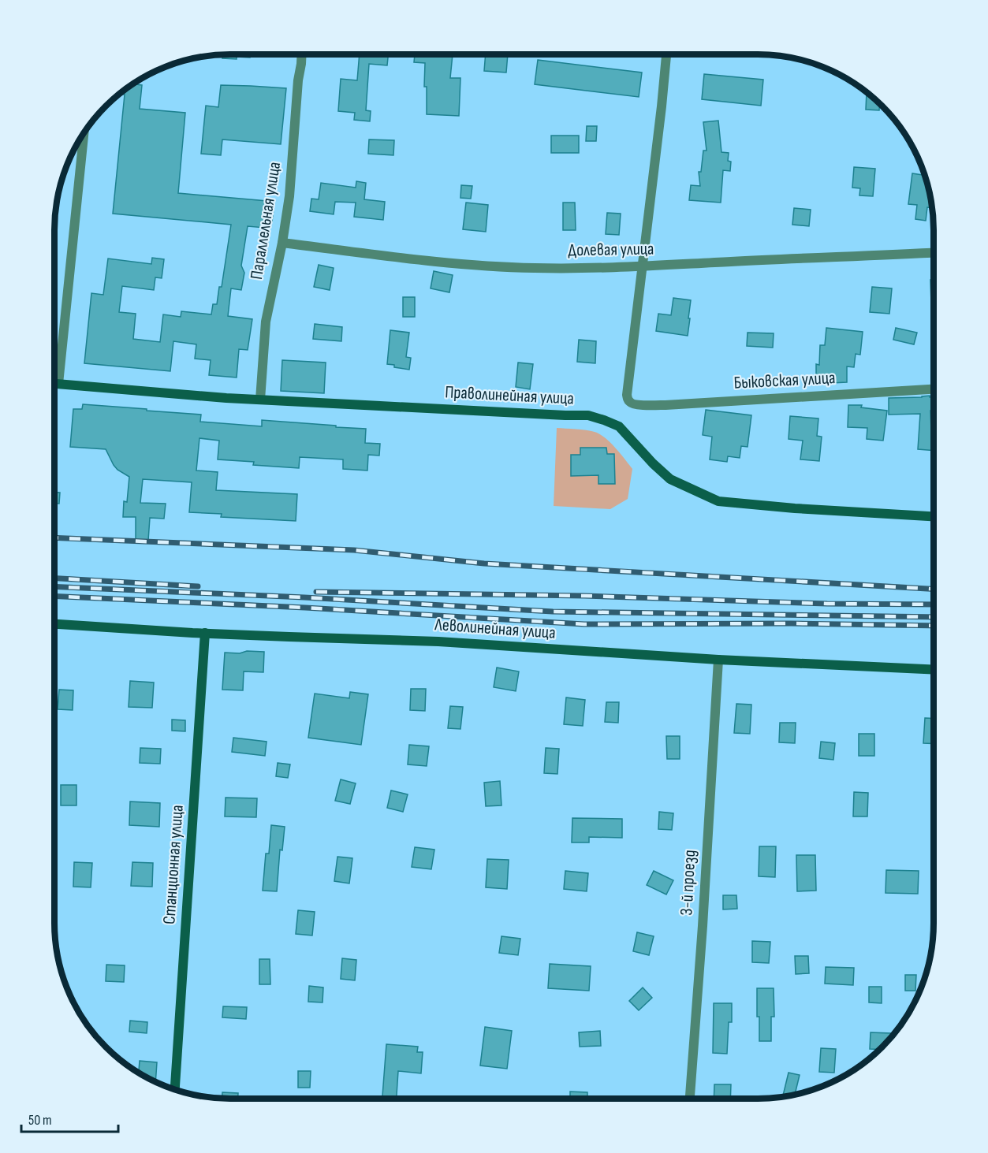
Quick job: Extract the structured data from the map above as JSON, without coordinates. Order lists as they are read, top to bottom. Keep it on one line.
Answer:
{"streets":{"main road":["Праволинейная улица","Леволинейная улица","Станционная улица"],"street":["Параллельная улица","Долевая улица","Быковская улица","3-й проезд"]},"crossings":[["Параллельная улица","Долевая улица"],["Параллельная улица","Праволинейная улица"],["Долевая улица","Быковская улица"],["Леволинейная улица","Станционная улица"],["Леволинейная улица","3-й проезд"]],"scale_bar":"50 m"}
